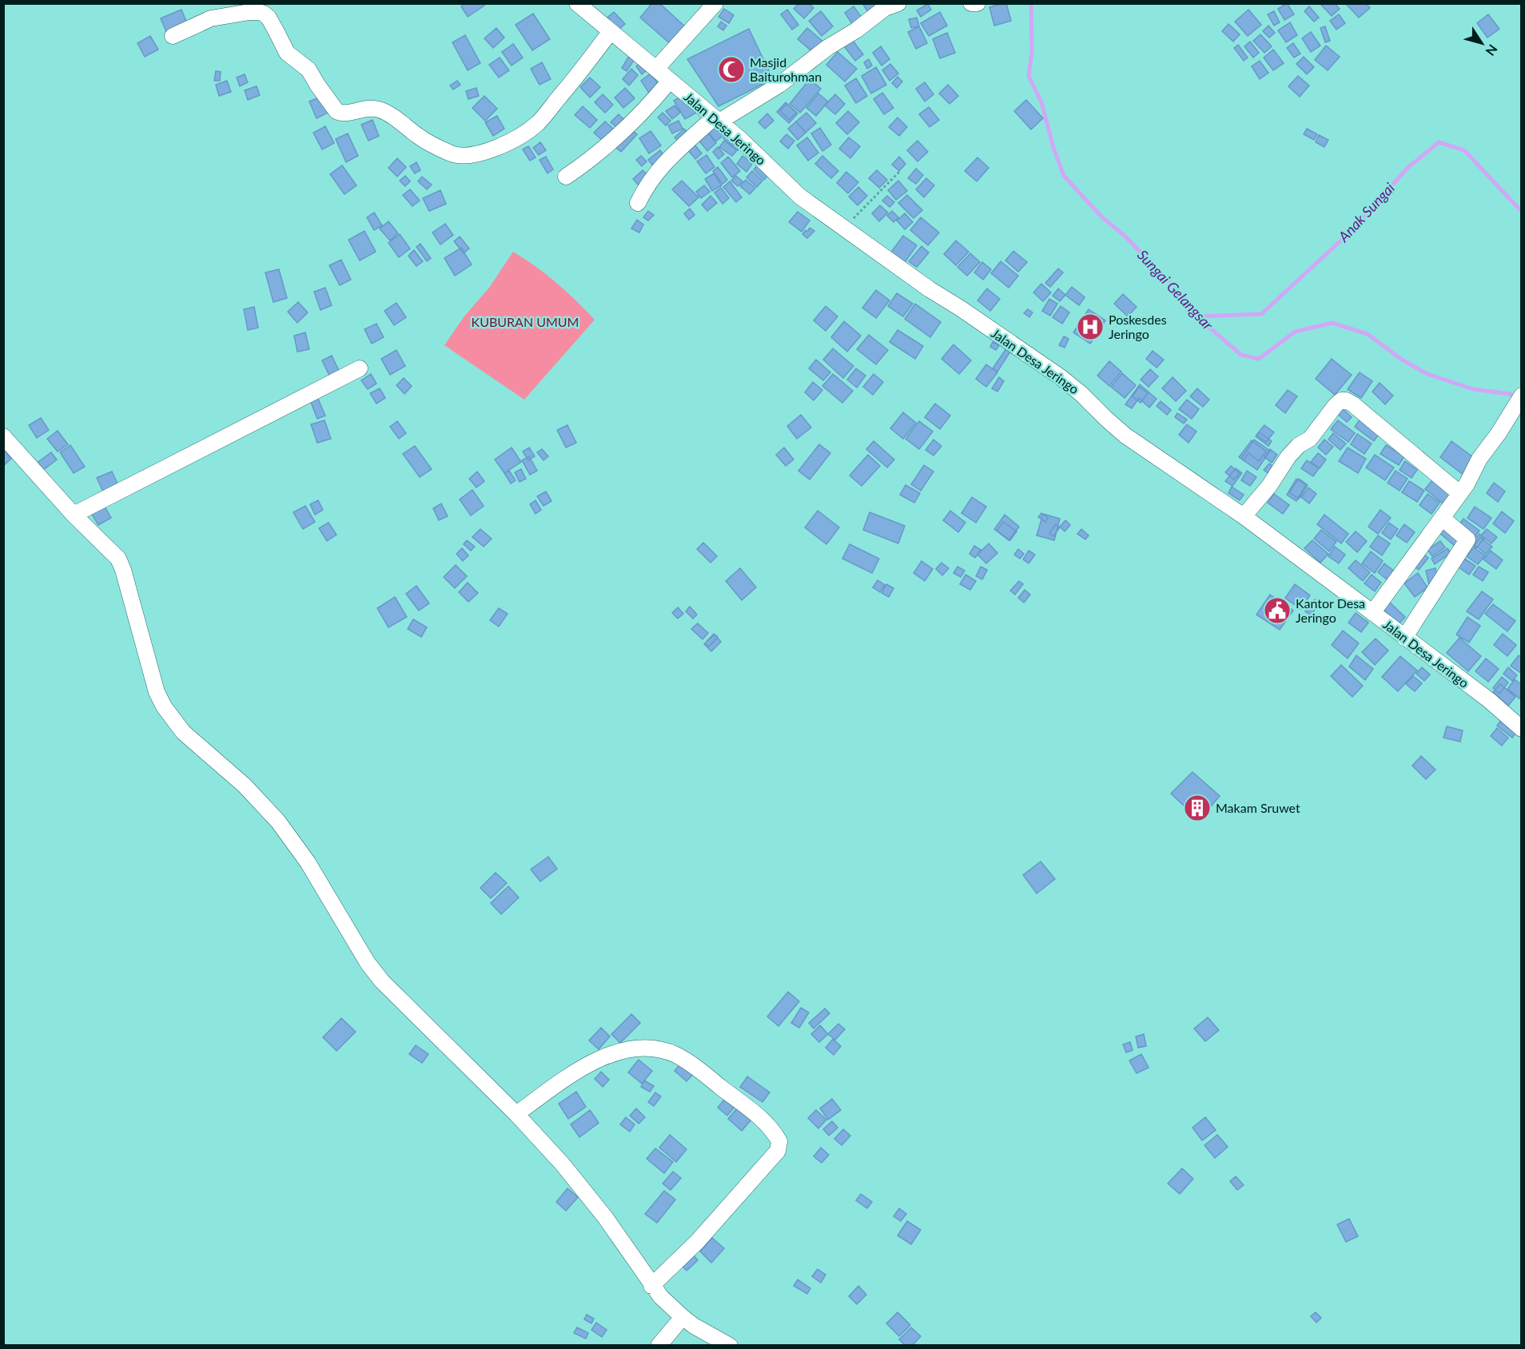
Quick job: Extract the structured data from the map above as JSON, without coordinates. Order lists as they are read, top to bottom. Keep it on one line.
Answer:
{"streets":{"street":["Jalan Desa Jeringo"]},"water":["Anak Sungai","Sungai Gelangsar"],"parks":["KUBURAN UMUM"],"places":{"mosque":["Masjid Baiturohman"],"hospital":["Poskesdes Jeringo"],"public building":["Kantor Desa Jeringo"],"building":["Makam Sruwet"]},"north":"bottom right"}
